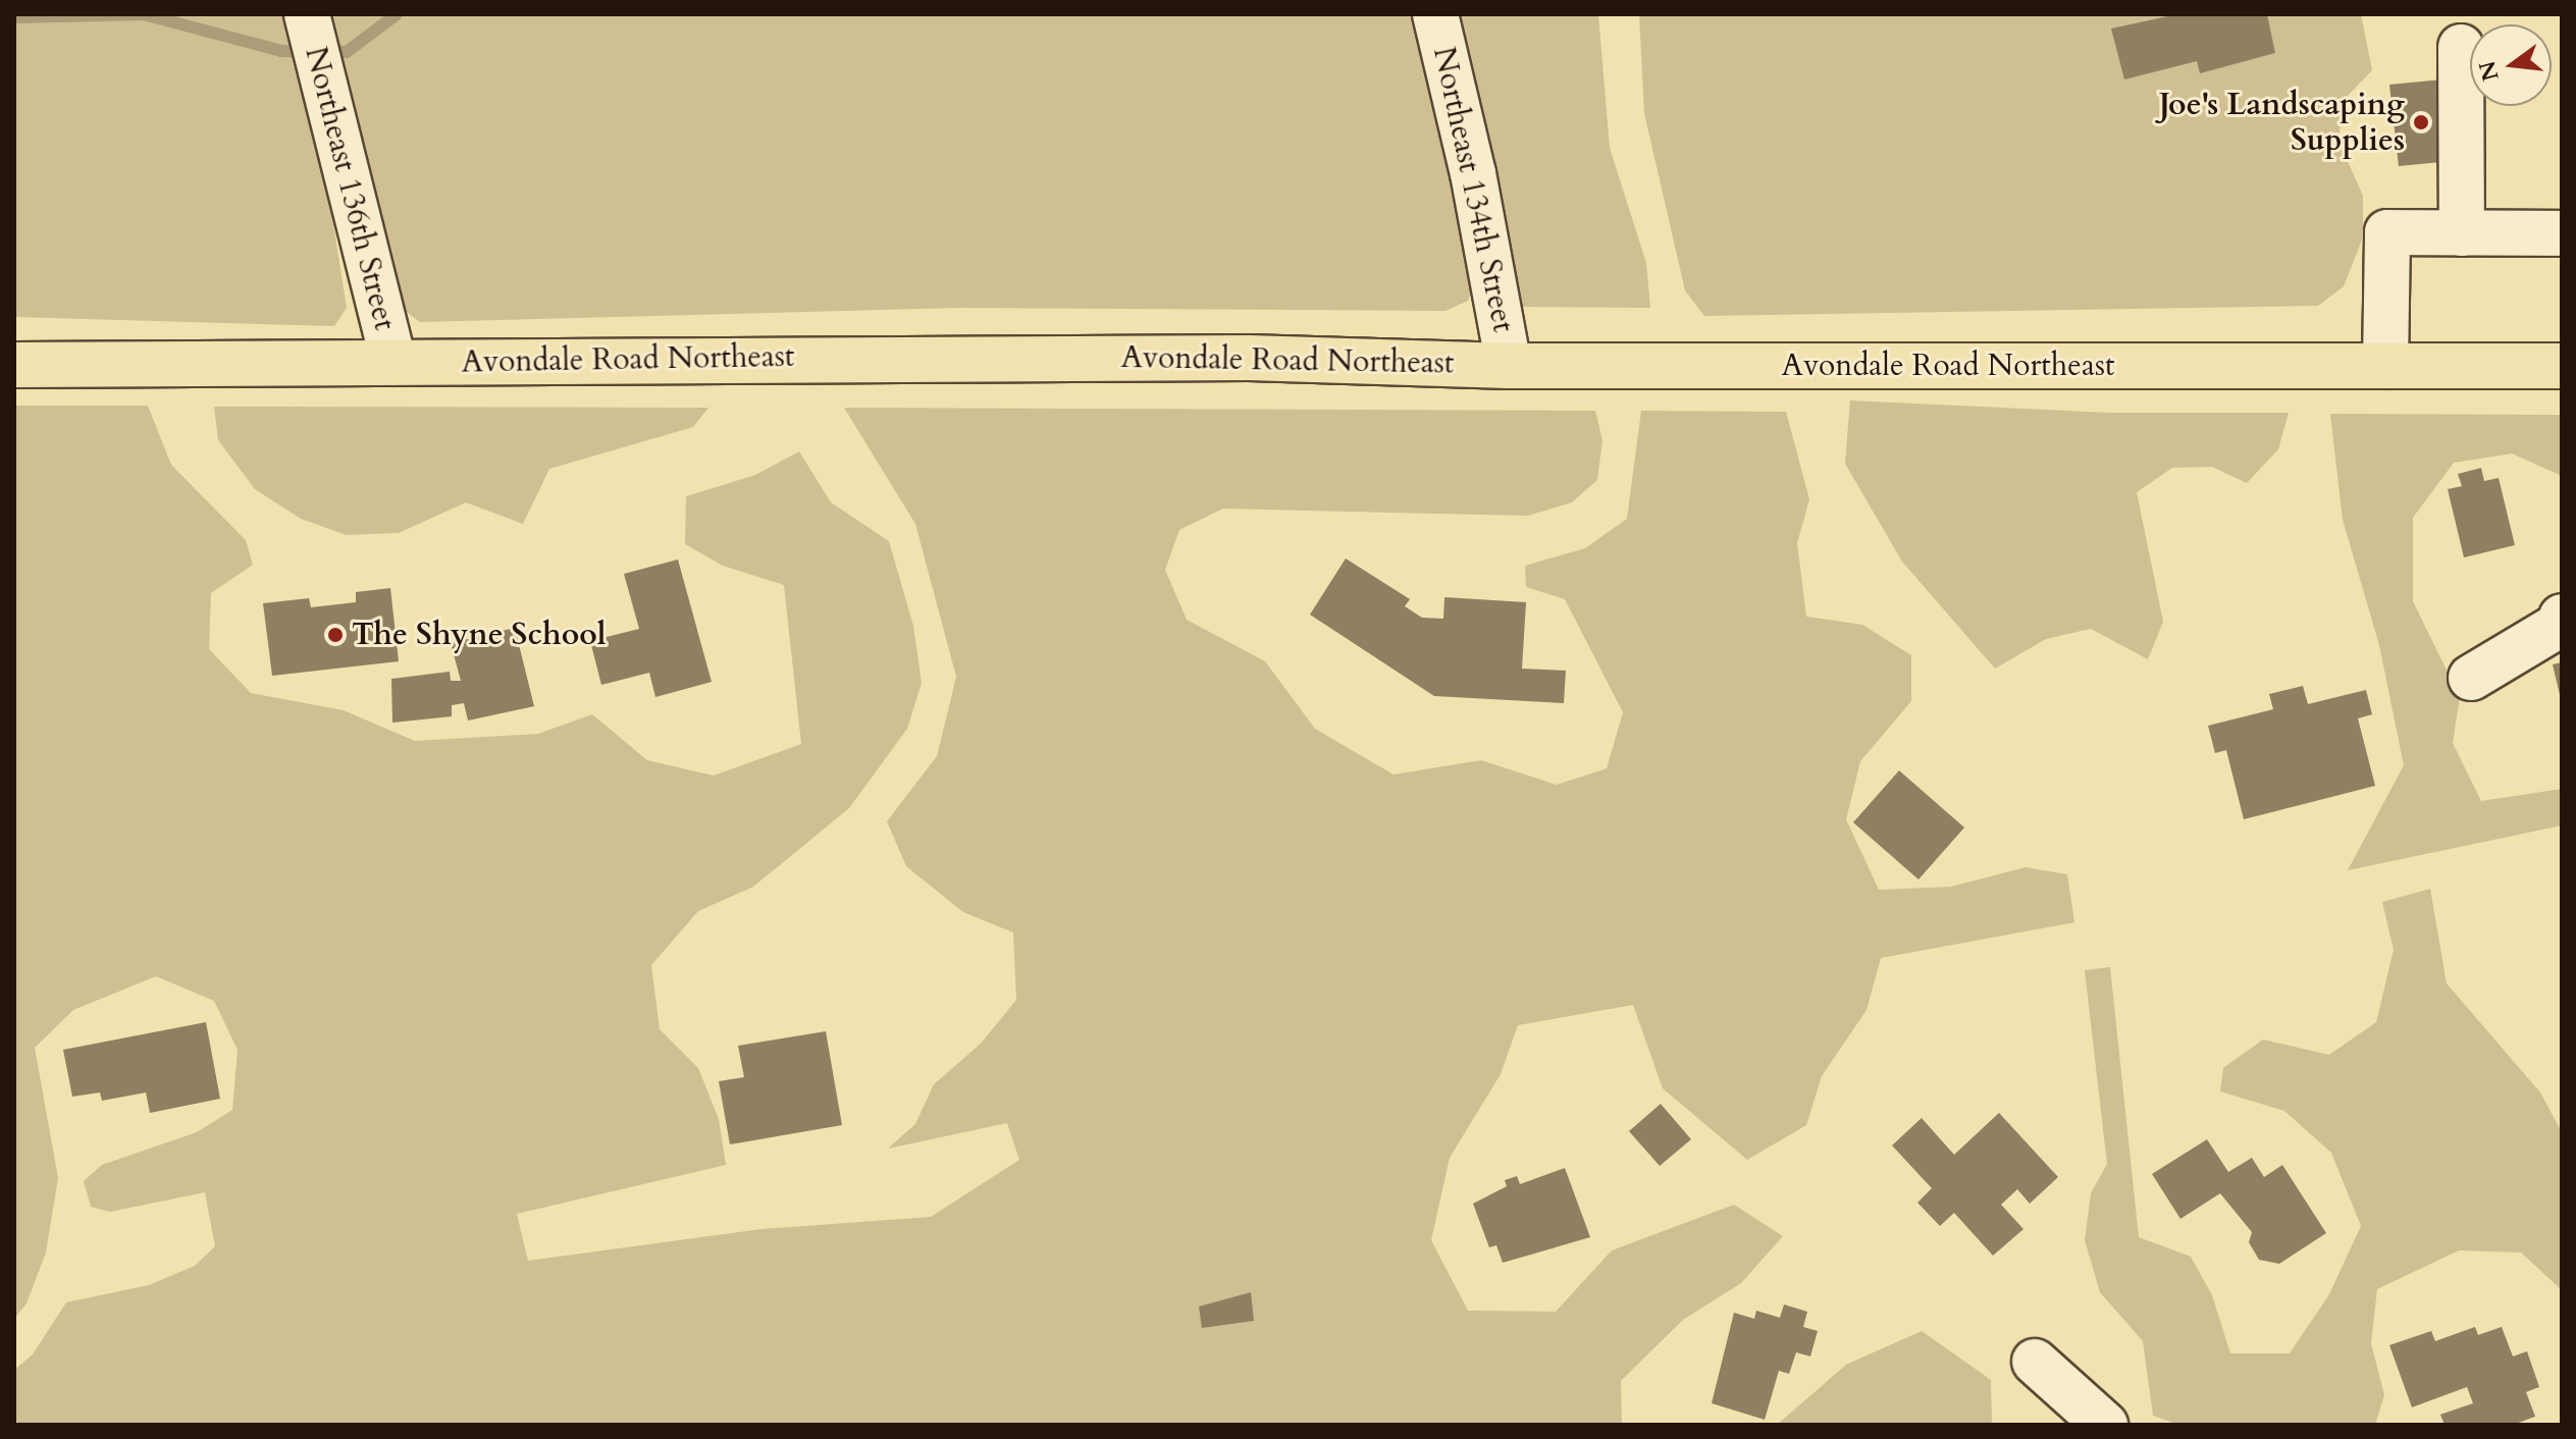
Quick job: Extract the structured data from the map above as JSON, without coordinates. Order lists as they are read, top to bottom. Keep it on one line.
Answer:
{"streets":{"main road":["Avondale Road Northeast"],"street":["Northeast 136th Street","Northeast 134th Street"]},"crossings":[["Northeast 136th Street","Avondale Road Northeast"],["Northeast 134th Street","Avondale Road Northeast"]],"places":["Joe's Landscaping Supplies","The Shyne School"],"north":"left"}
